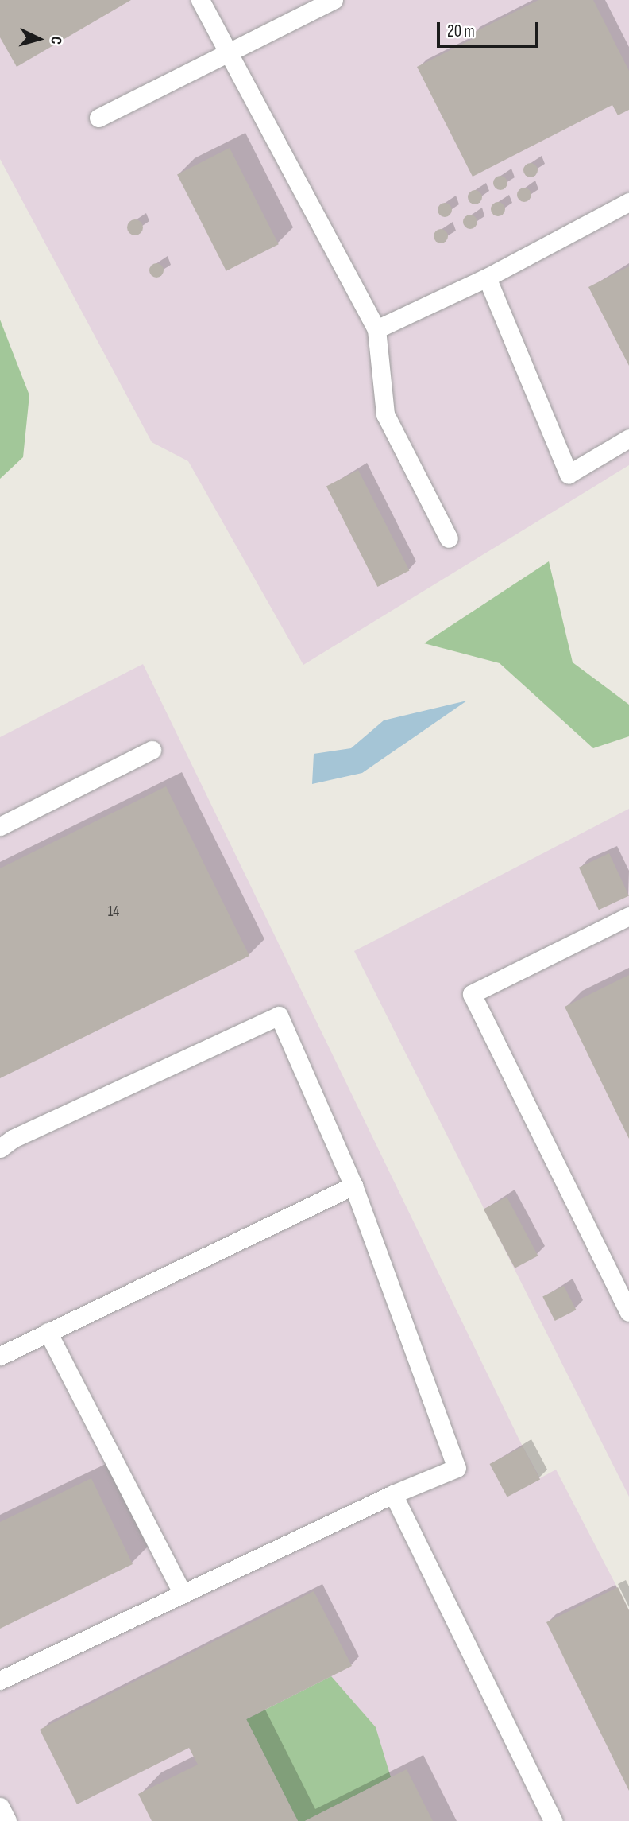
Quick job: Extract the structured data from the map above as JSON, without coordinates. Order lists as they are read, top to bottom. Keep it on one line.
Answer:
{"house_numbers":["14"],"scale_bar":"20 m","north":"right"}
